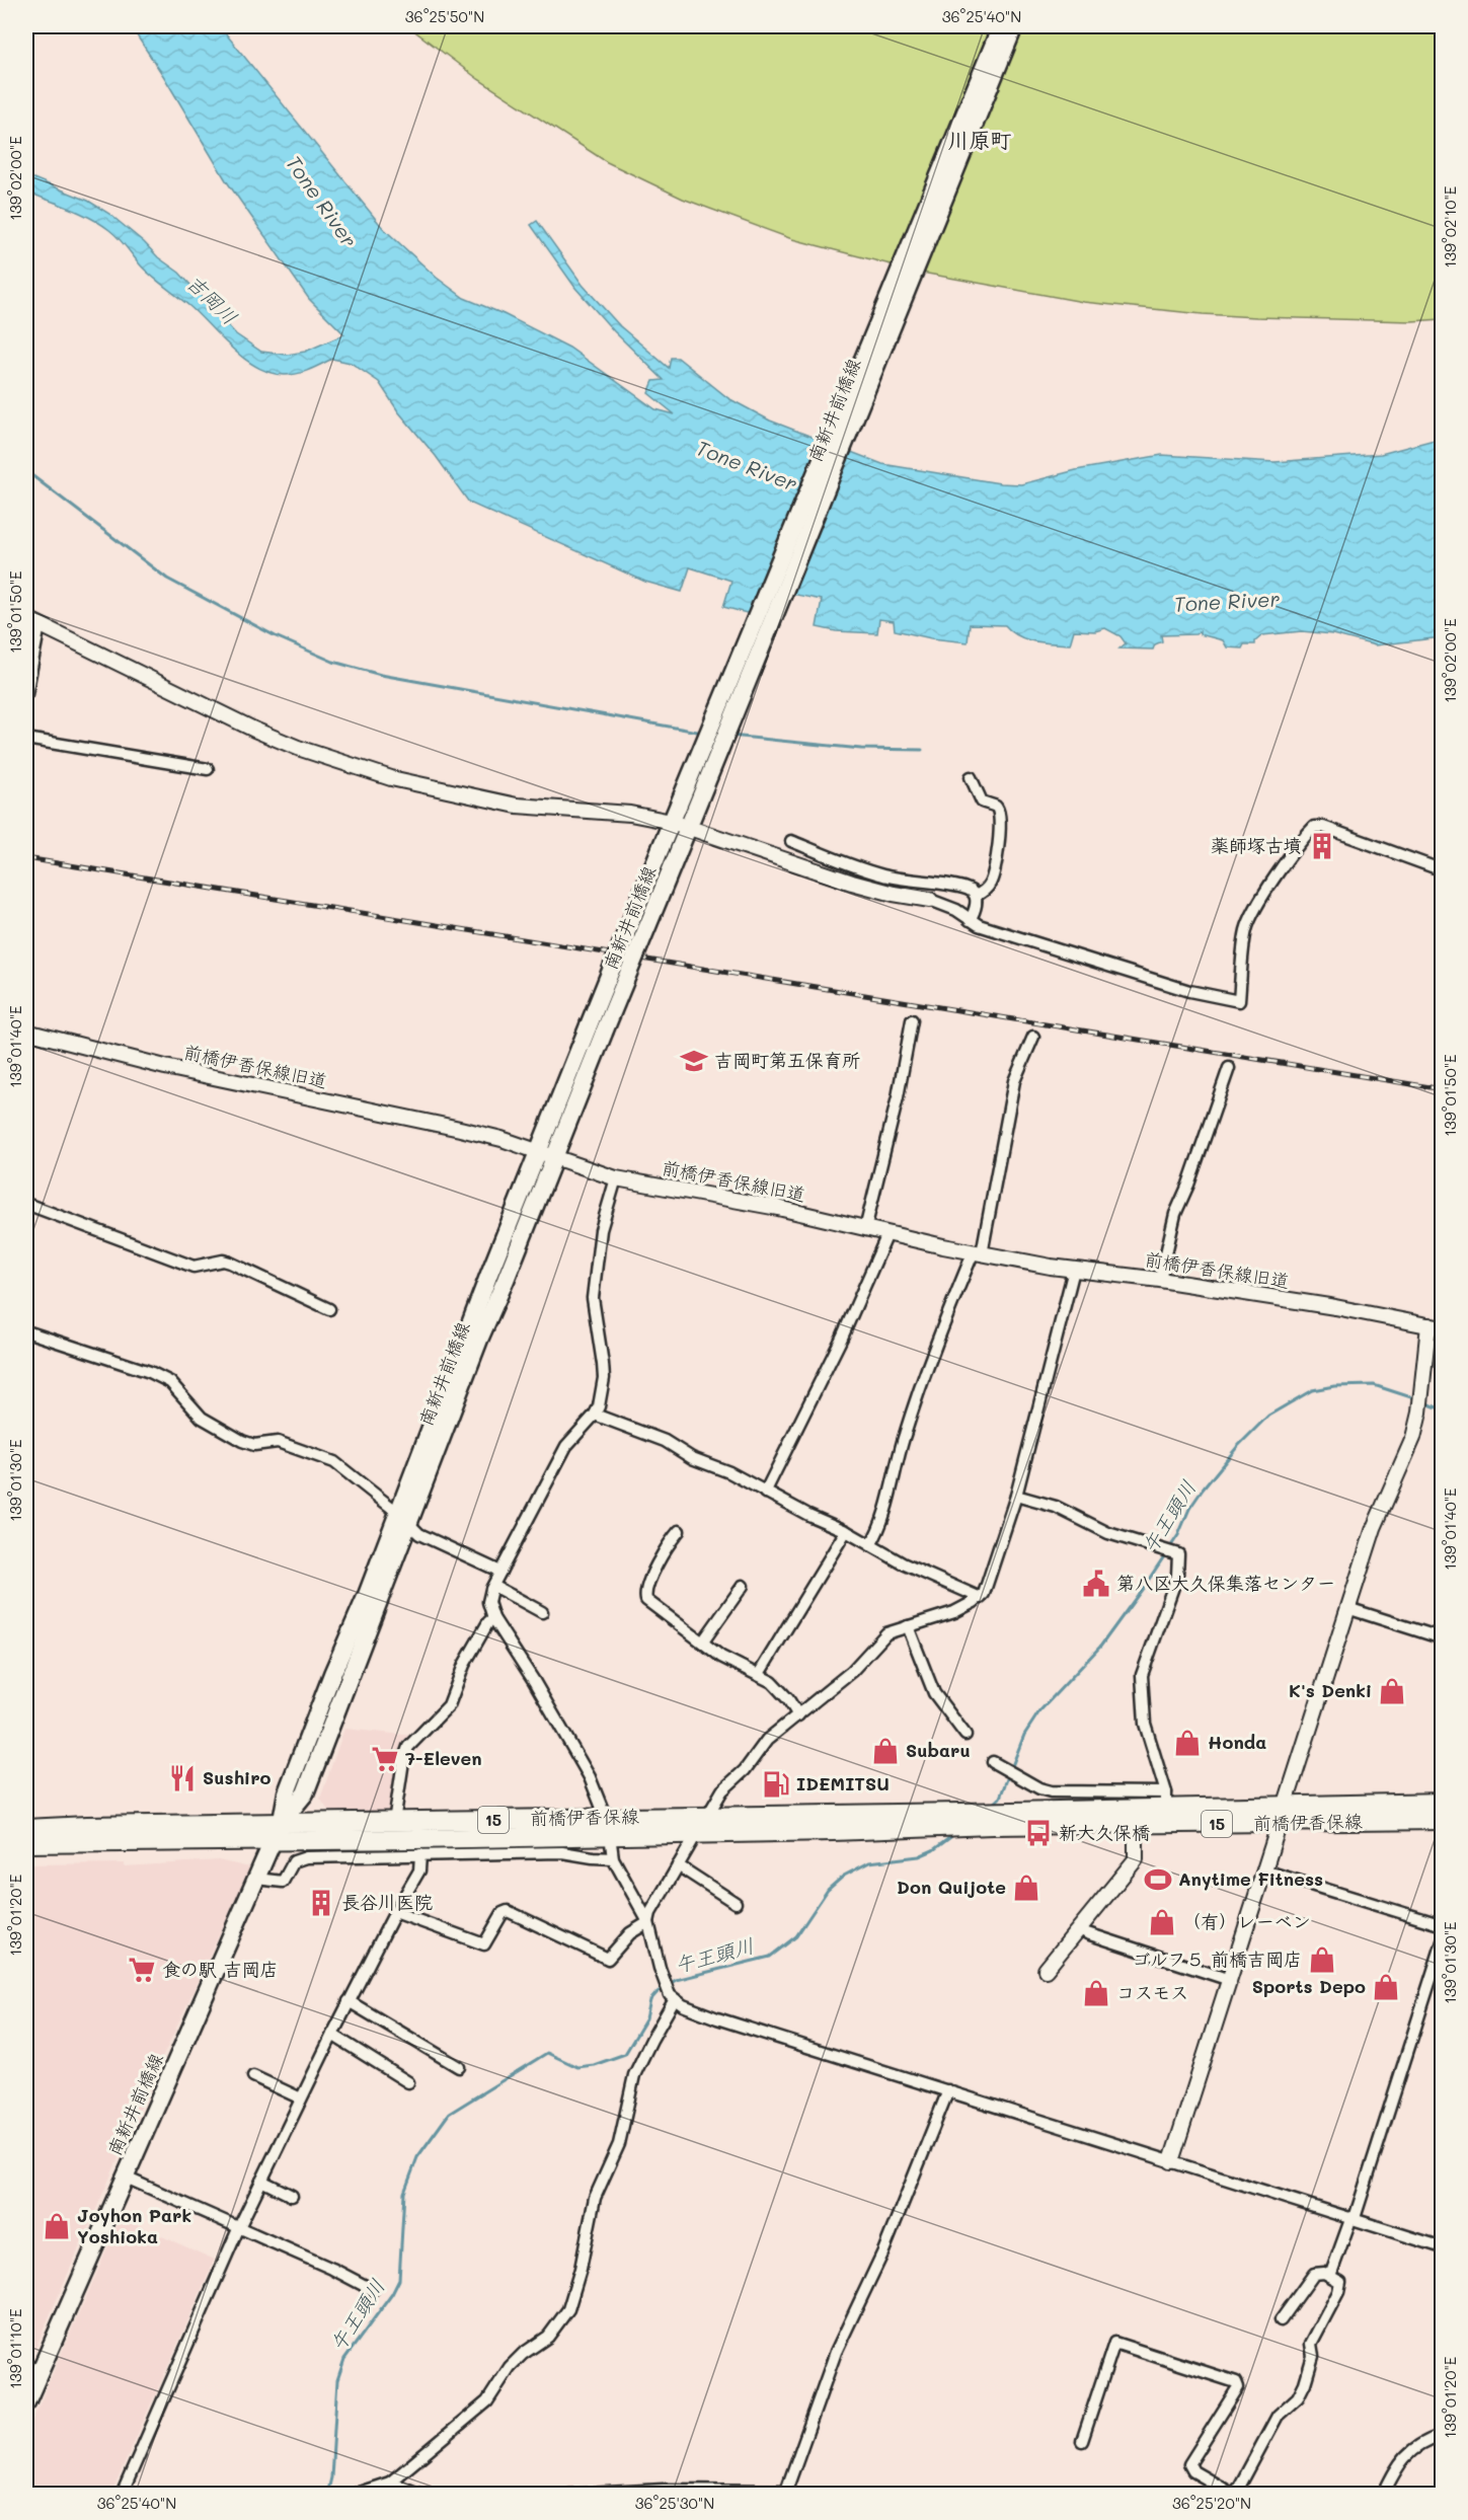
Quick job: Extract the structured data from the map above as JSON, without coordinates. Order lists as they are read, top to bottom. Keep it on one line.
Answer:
{"streets":{"main road":["南新井前橋線","前橋伊香保線","15"],"street":["前橋伊香保線旧道"]},"crossings":[["南新井前橋線","前橋伊香保線旧道"],["南新井前橋線","前橋伊香保線"]],"districts":["川原町"],"water":["Tone River","吉岡川","午王頭川"],"places":{"building":["薬師塚古墳","長谷川医院"],"school or university":["吉岡町第五保育所"],"public building":["第八区大久保集落センター"],"shop":["K's Denki","Honda","Subaru","Don Quijote","（有）レーベン","ゴルフ５ 前橋吉岡店","Sports Depo","コスモス","Joyhon Park Yoshioka"],"supermarket":["7-Eleven","食の駅 吉岡店"],"restaurant":["Sushiro"],"fuel station":["IDEMITSU"],"bus stop":["新大久保橋"],"sports":["Anytime Fitness"]},"coordinates":["36°25'50\"N","36°25'40\"N","139°02'00\"E","139°02'10\"E","139°01'50\"E","139°01'40\"E","139°01'30\"E","139°01'20\"E","139°01'10\"E","36°25'30\"N","36°25'20\"N"]}
